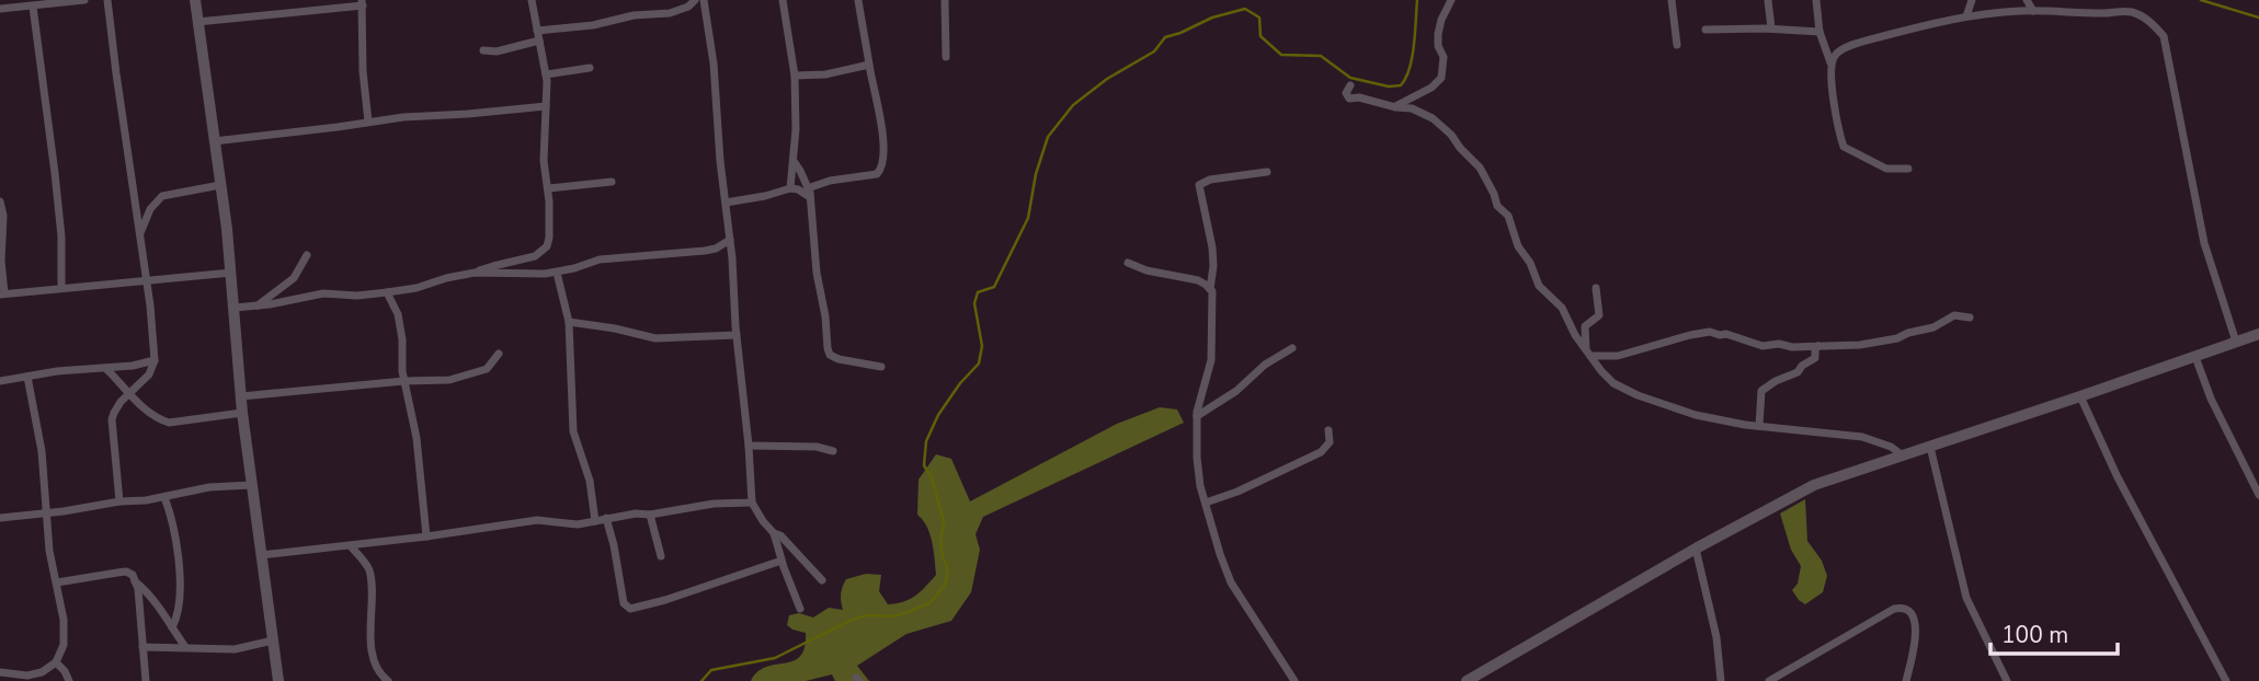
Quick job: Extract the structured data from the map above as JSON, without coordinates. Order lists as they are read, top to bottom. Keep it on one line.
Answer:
{"scale_bar":"100 m"}
